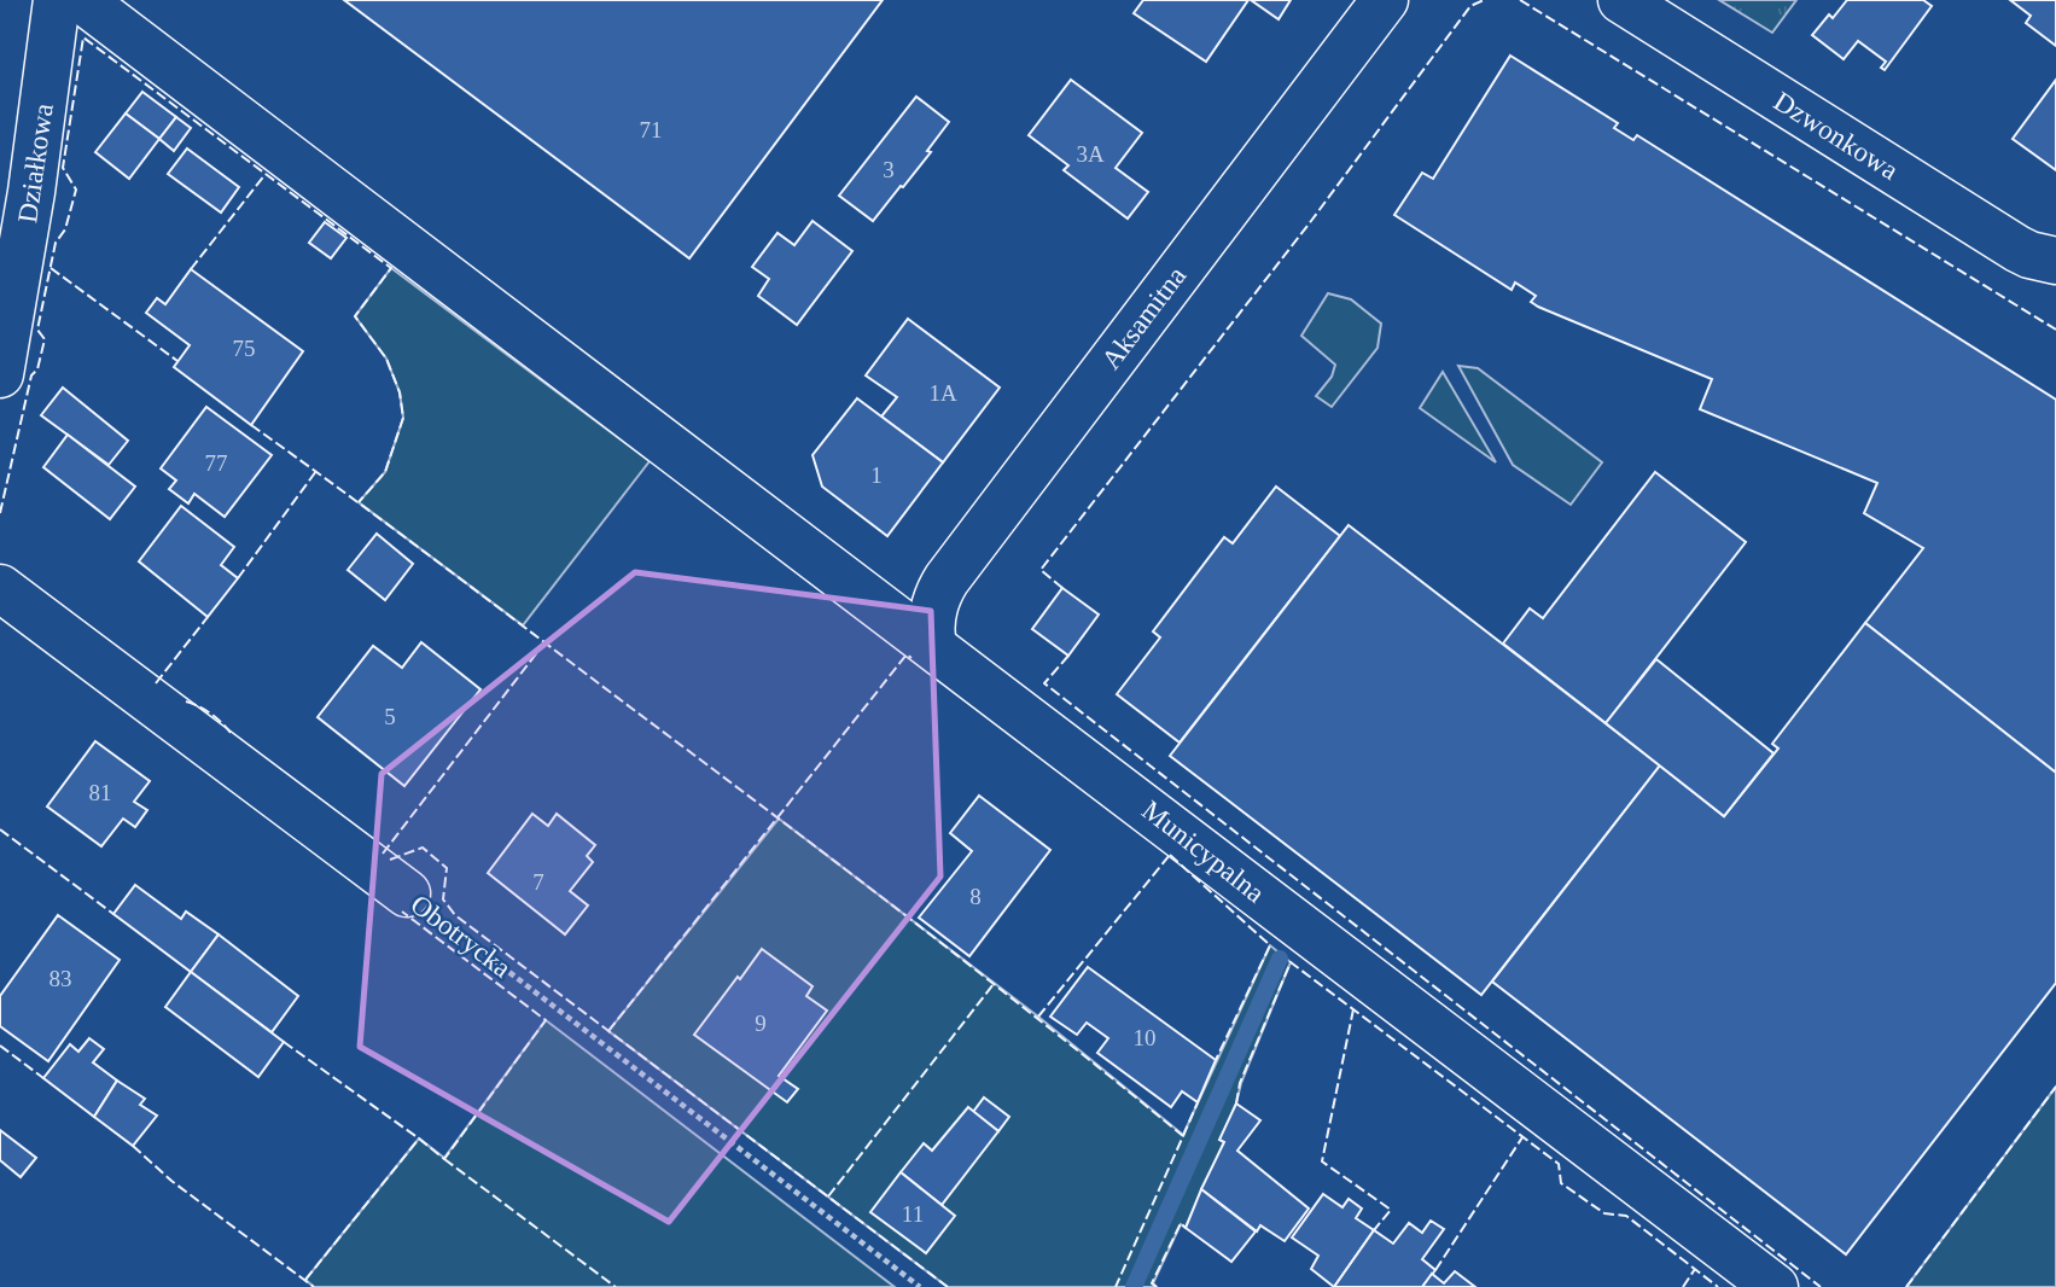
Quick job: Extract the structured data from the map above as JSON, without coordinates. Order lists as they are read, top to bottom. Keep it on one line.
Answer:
{"streets":{"street":["Dzwonkowa","Działkowa","Aksamitna","Municypalna","Obotrycka"]},"crossings":[["Aksamitna","Municypalna"]],"house_numbers":["71","3A","3","75","1A","77","1","5","81","7","8","83","9","10","11"]}
